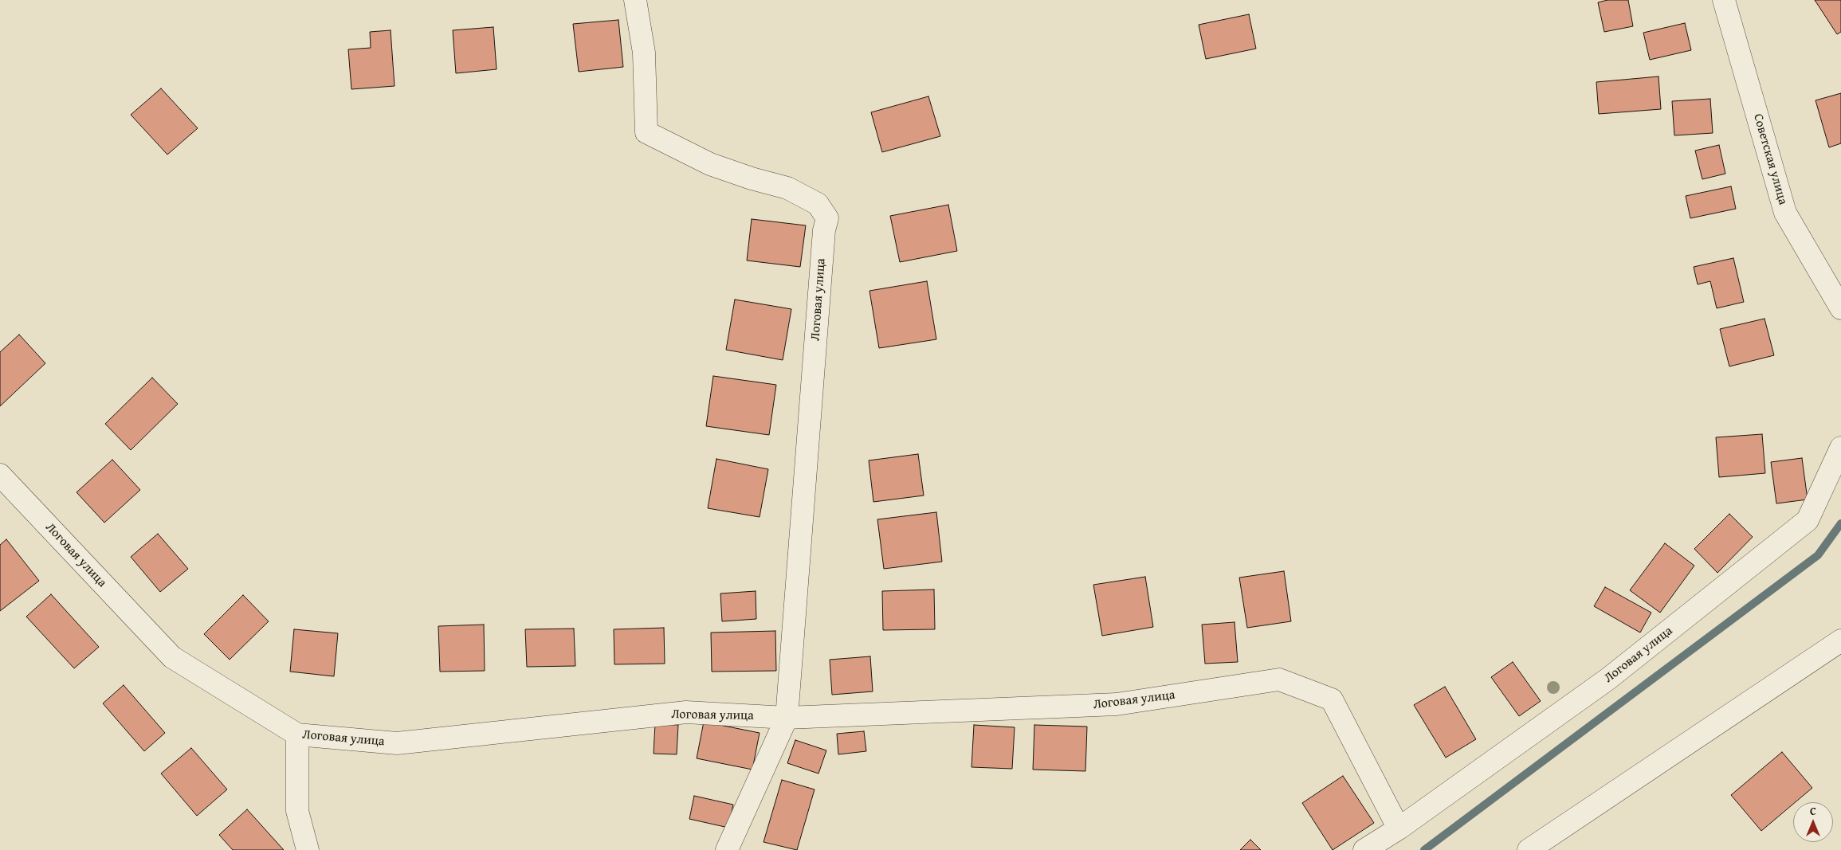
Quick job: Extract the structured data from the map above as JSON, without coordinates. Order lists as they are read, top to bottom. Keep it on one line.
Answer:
{"streets":{"street":["Советская улица","Логовая улица"]},"north":"top"}
